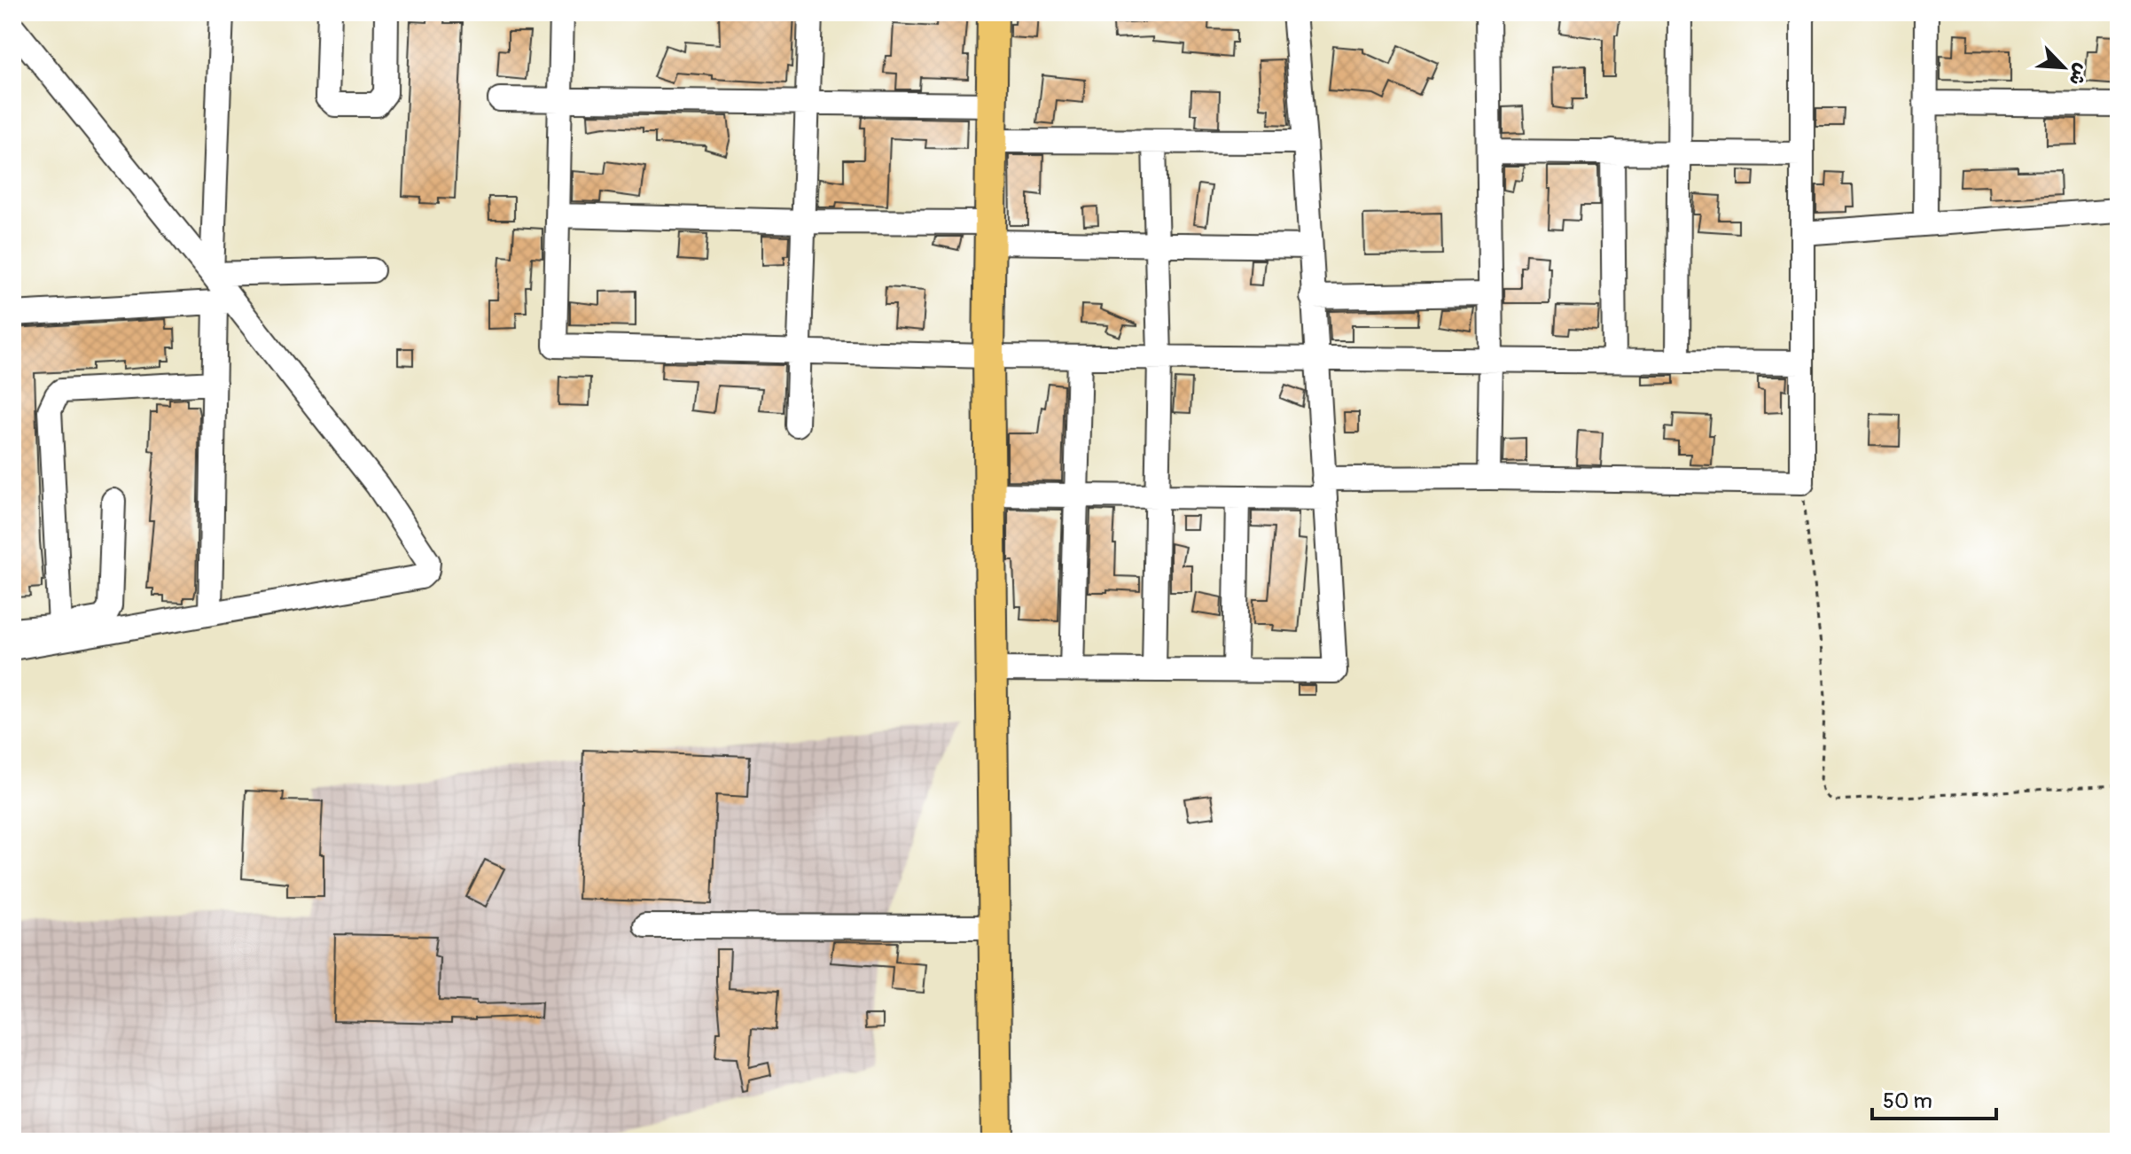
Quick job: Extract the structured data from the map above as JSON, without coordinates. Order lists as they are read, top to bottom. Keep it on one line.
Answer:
{"scale_bar":"50 m","north":"bottom right"}
